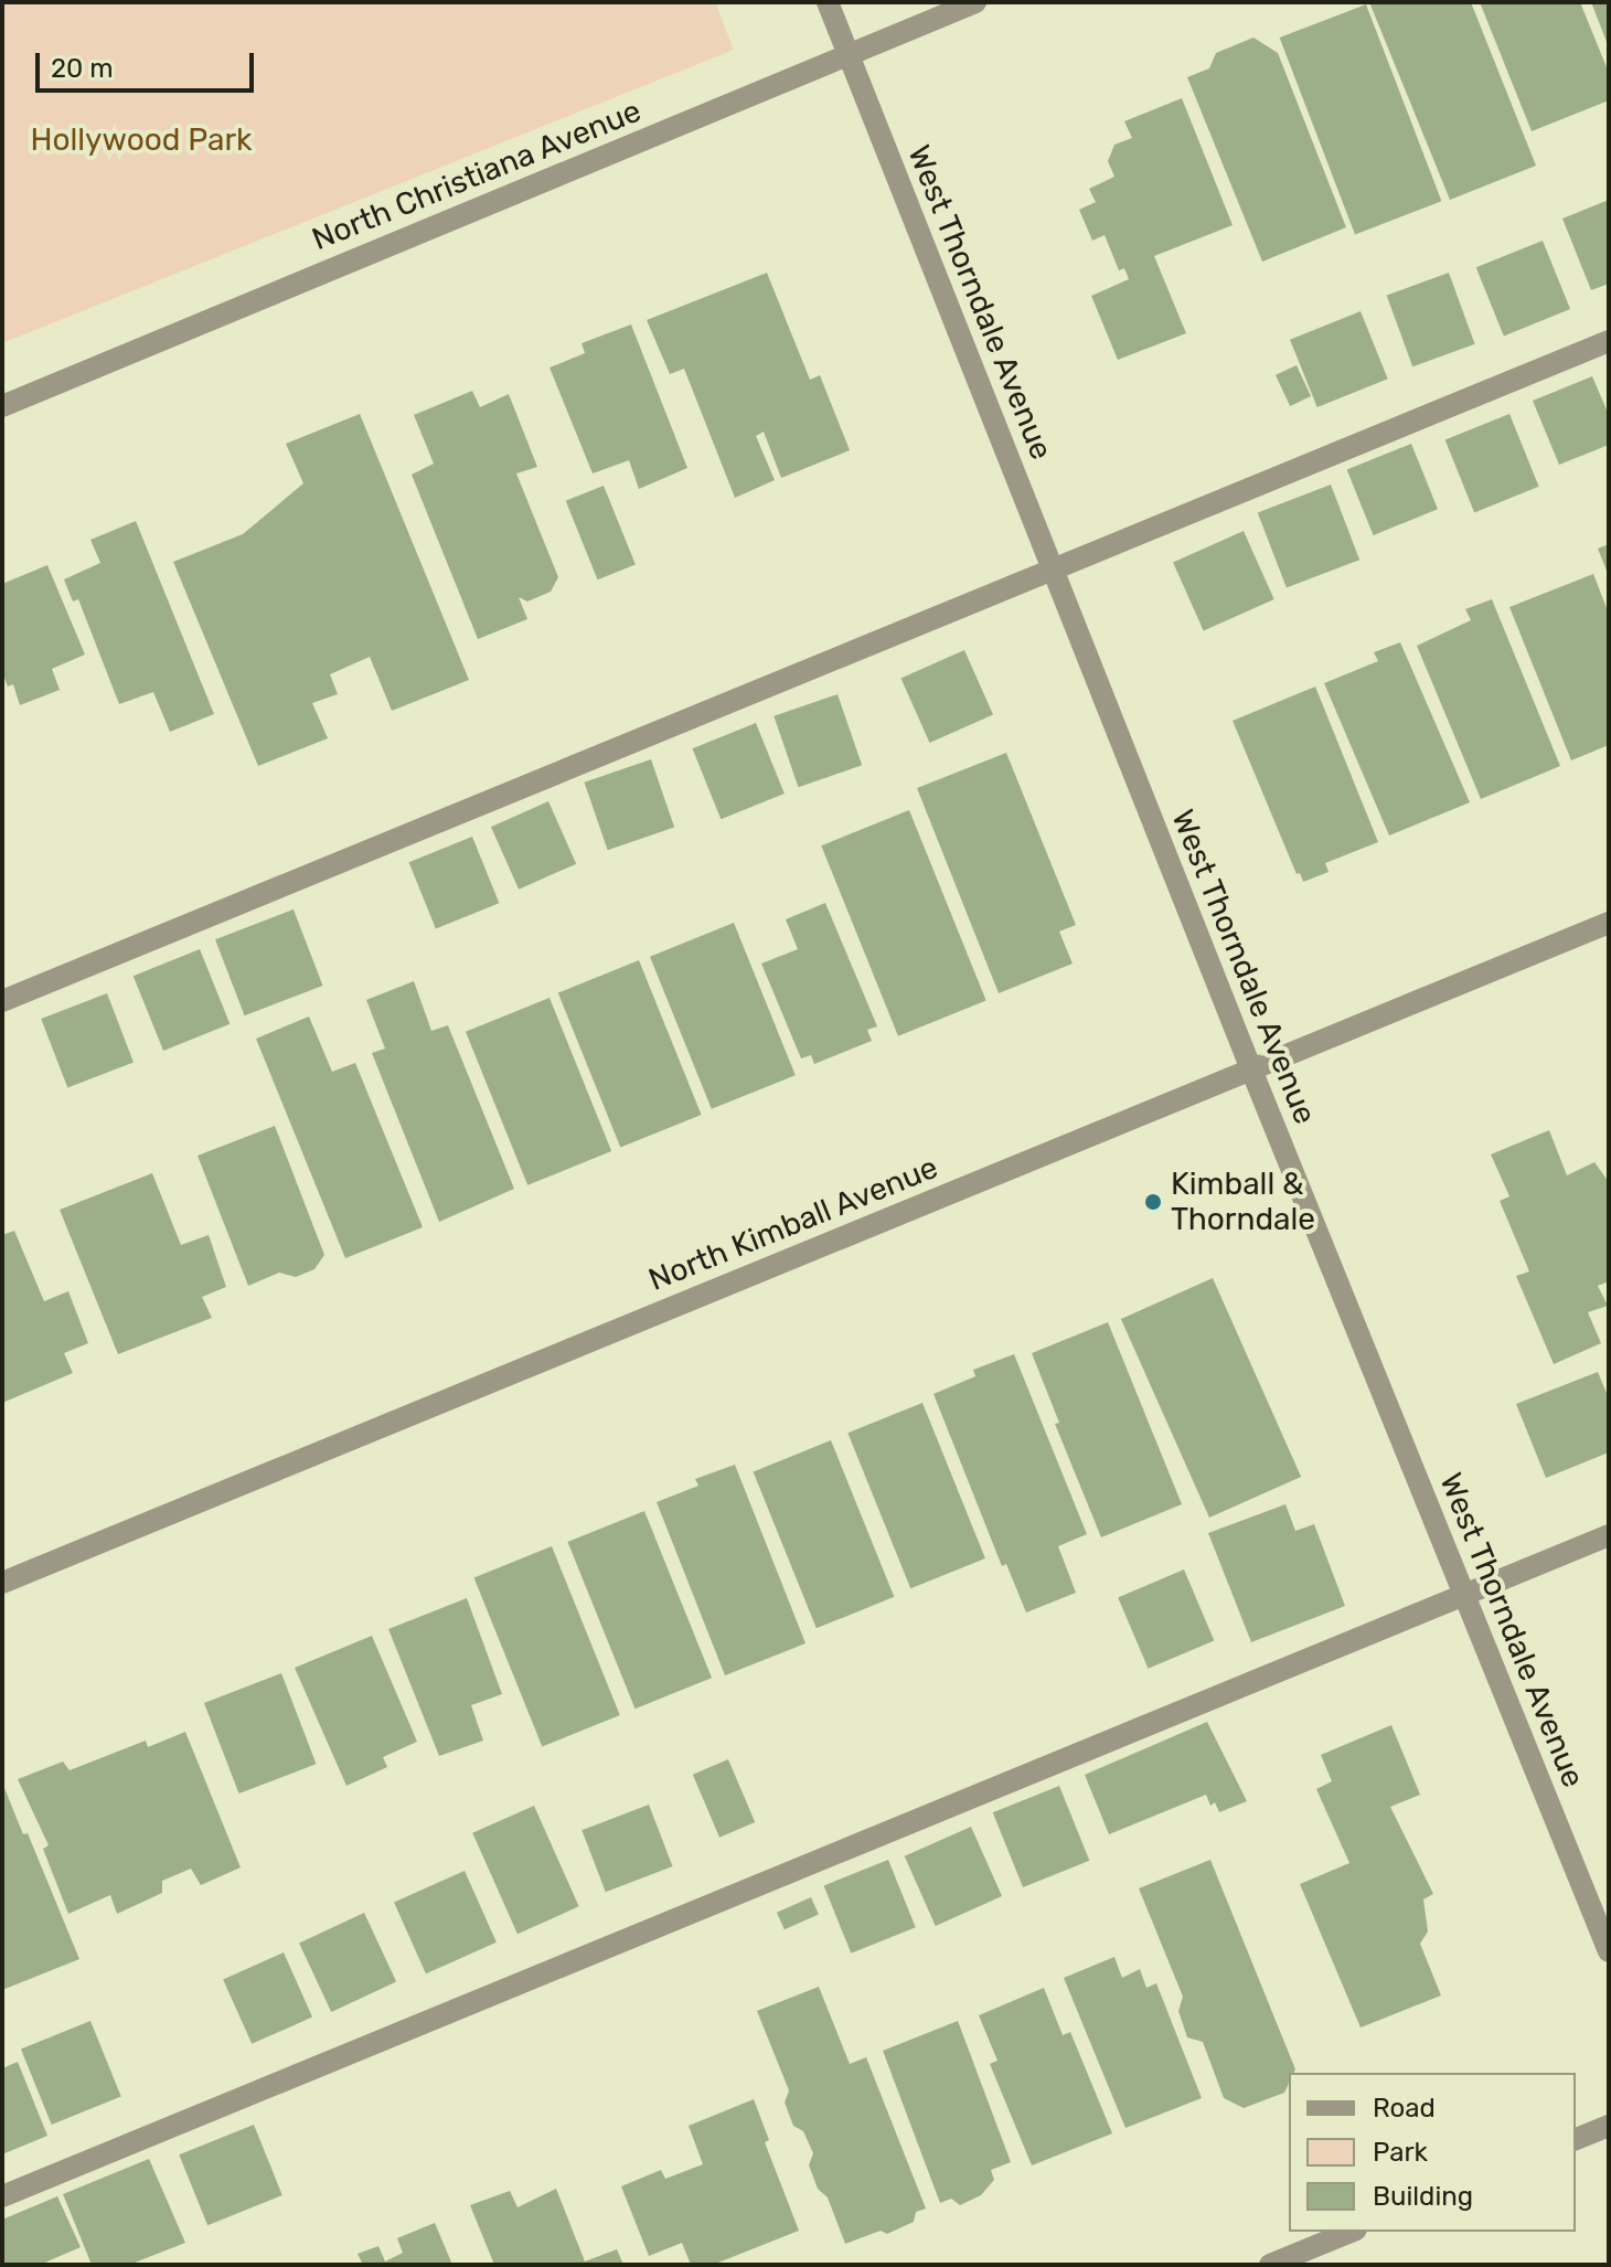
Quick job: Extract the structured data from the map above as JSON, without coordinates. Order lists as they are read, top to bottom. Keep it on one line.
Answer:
{"streets":{"street":["North Christiana Avenue","West Thorndale Avenue","North Kimball Avenue"]},"crossings":[["North Christiana Avenue","West Thorndale Avenue"],["West Thorndale Avenue","North Kimball Avenue"]],"parks":["Hollywood Park"],"places":["Kimball & Thorndale"],"legend":["Road","Park","Building"],"scale_bar":"20 m"}
